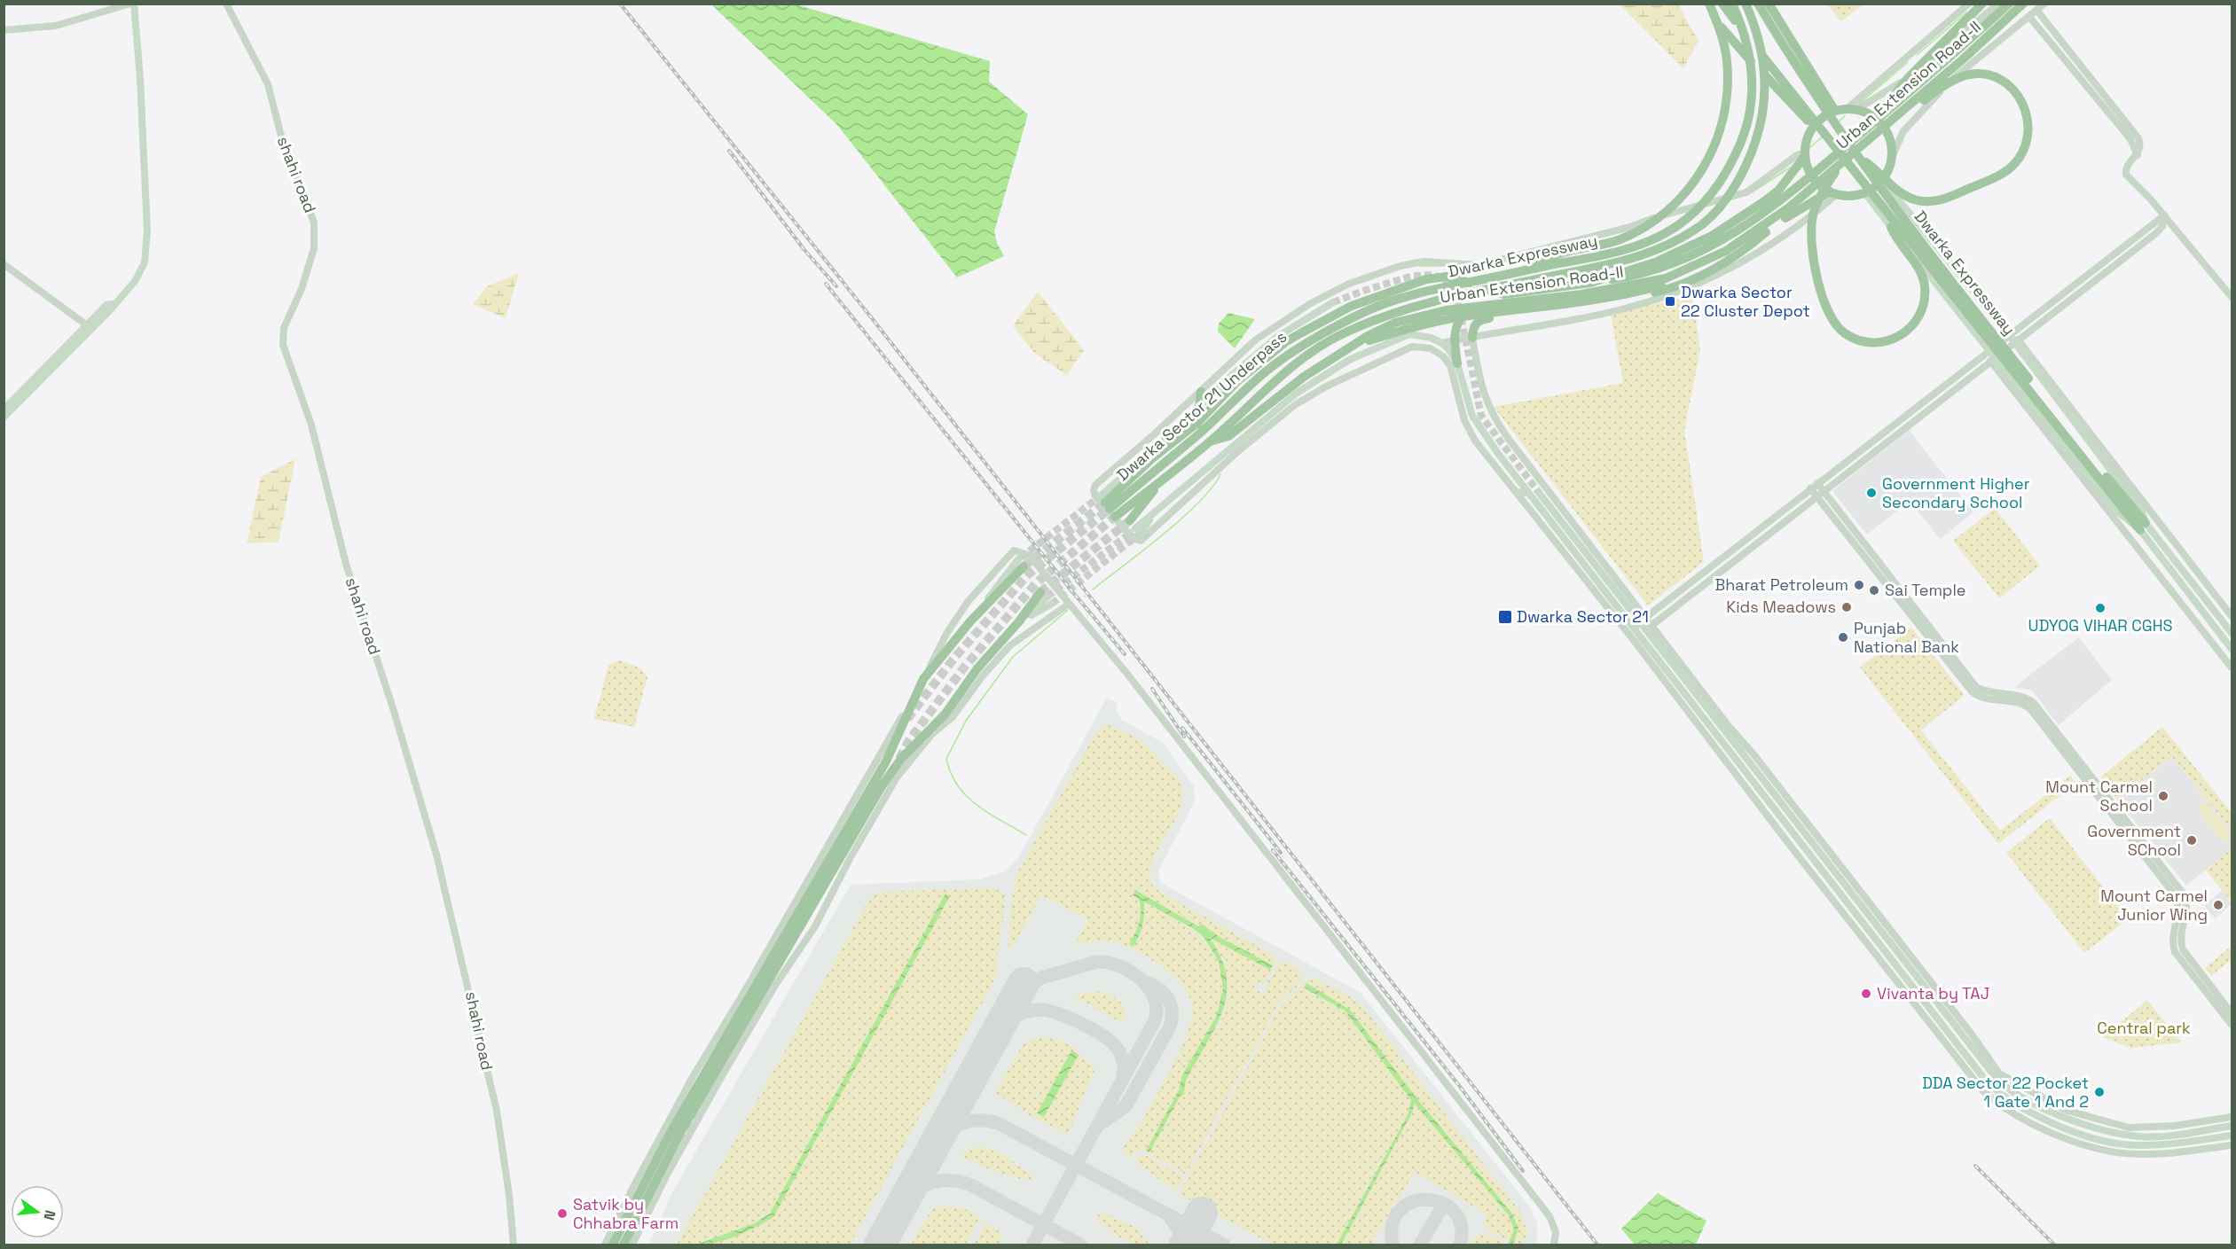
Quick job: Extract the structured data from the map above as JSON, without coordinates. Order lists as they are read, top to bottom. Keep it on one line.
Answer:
{"streets":{"highway":["Urban Extension Road-II","Dwarka Expressway"],"main road":["Dwarka Sector 21 Underpass"],"street":["shahi road"]},"crossings":[["Urban Extension Road-II","Dwarka Expressway"],["Dwarka Expressway","Dwarka Sector 21 Underpass"]],"parks":["Central park"],"places":{"transit":["Dwarka Sector 22 Cluster Depot","Dwarka Sector 21"],"other":["Government Higher Secondary School","Bharat Petroleum","Sai Temple","Kids Meadows","UDYOG VIHAR CGHS","Punjab National Bank","Mount Carmel School","Government SChool","Mount Carmel Junior Wing","Vivanta by TAJ","DDA Sector 22 Pocket 1 Gate 1 And 2","Satvik by Chhabra Farm"]},"north":"right"}
